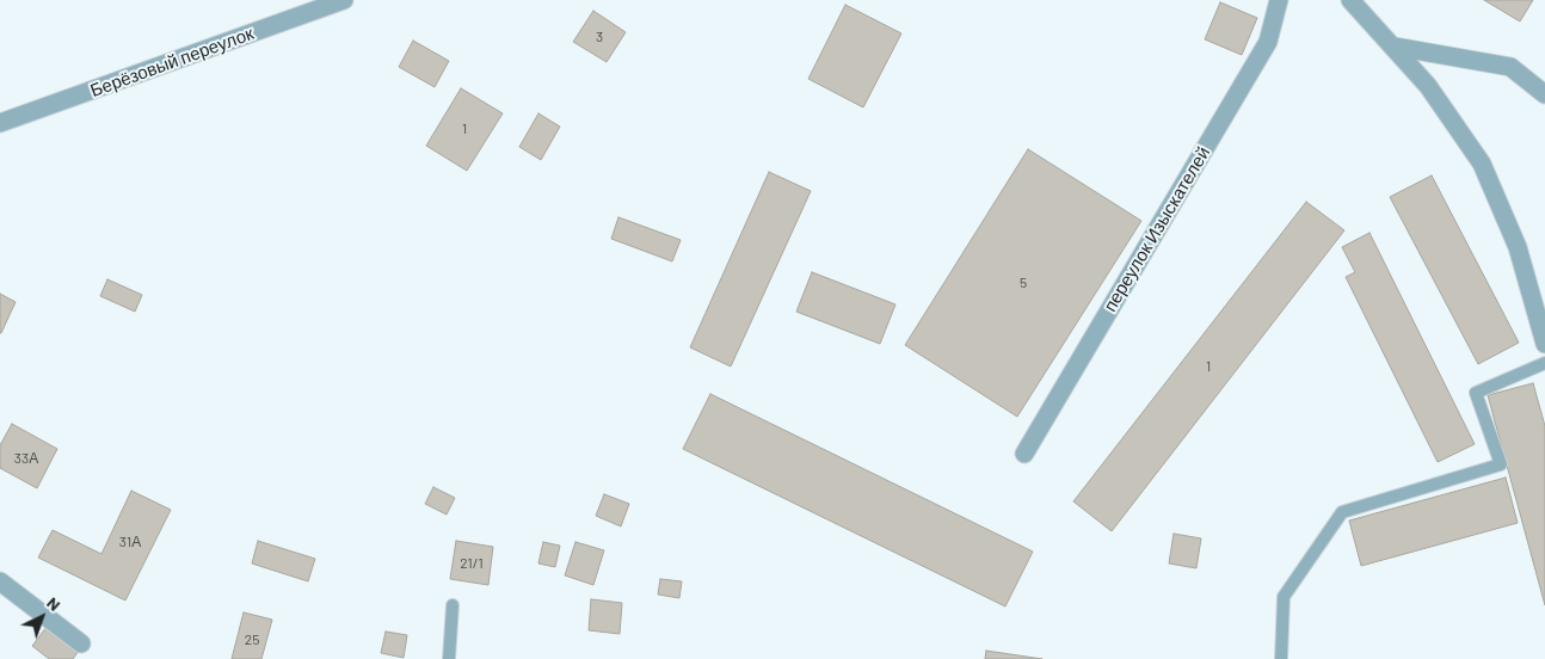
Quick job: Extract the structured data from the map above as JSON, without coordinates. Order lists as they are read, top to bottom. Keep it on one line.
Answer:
{"streets":{"street":["Берёзовый переулок","переулок Изыскателей"]},"house_numbers":["3","1","5","1","33А","31А","21/1","25"],"north":"top right"}
